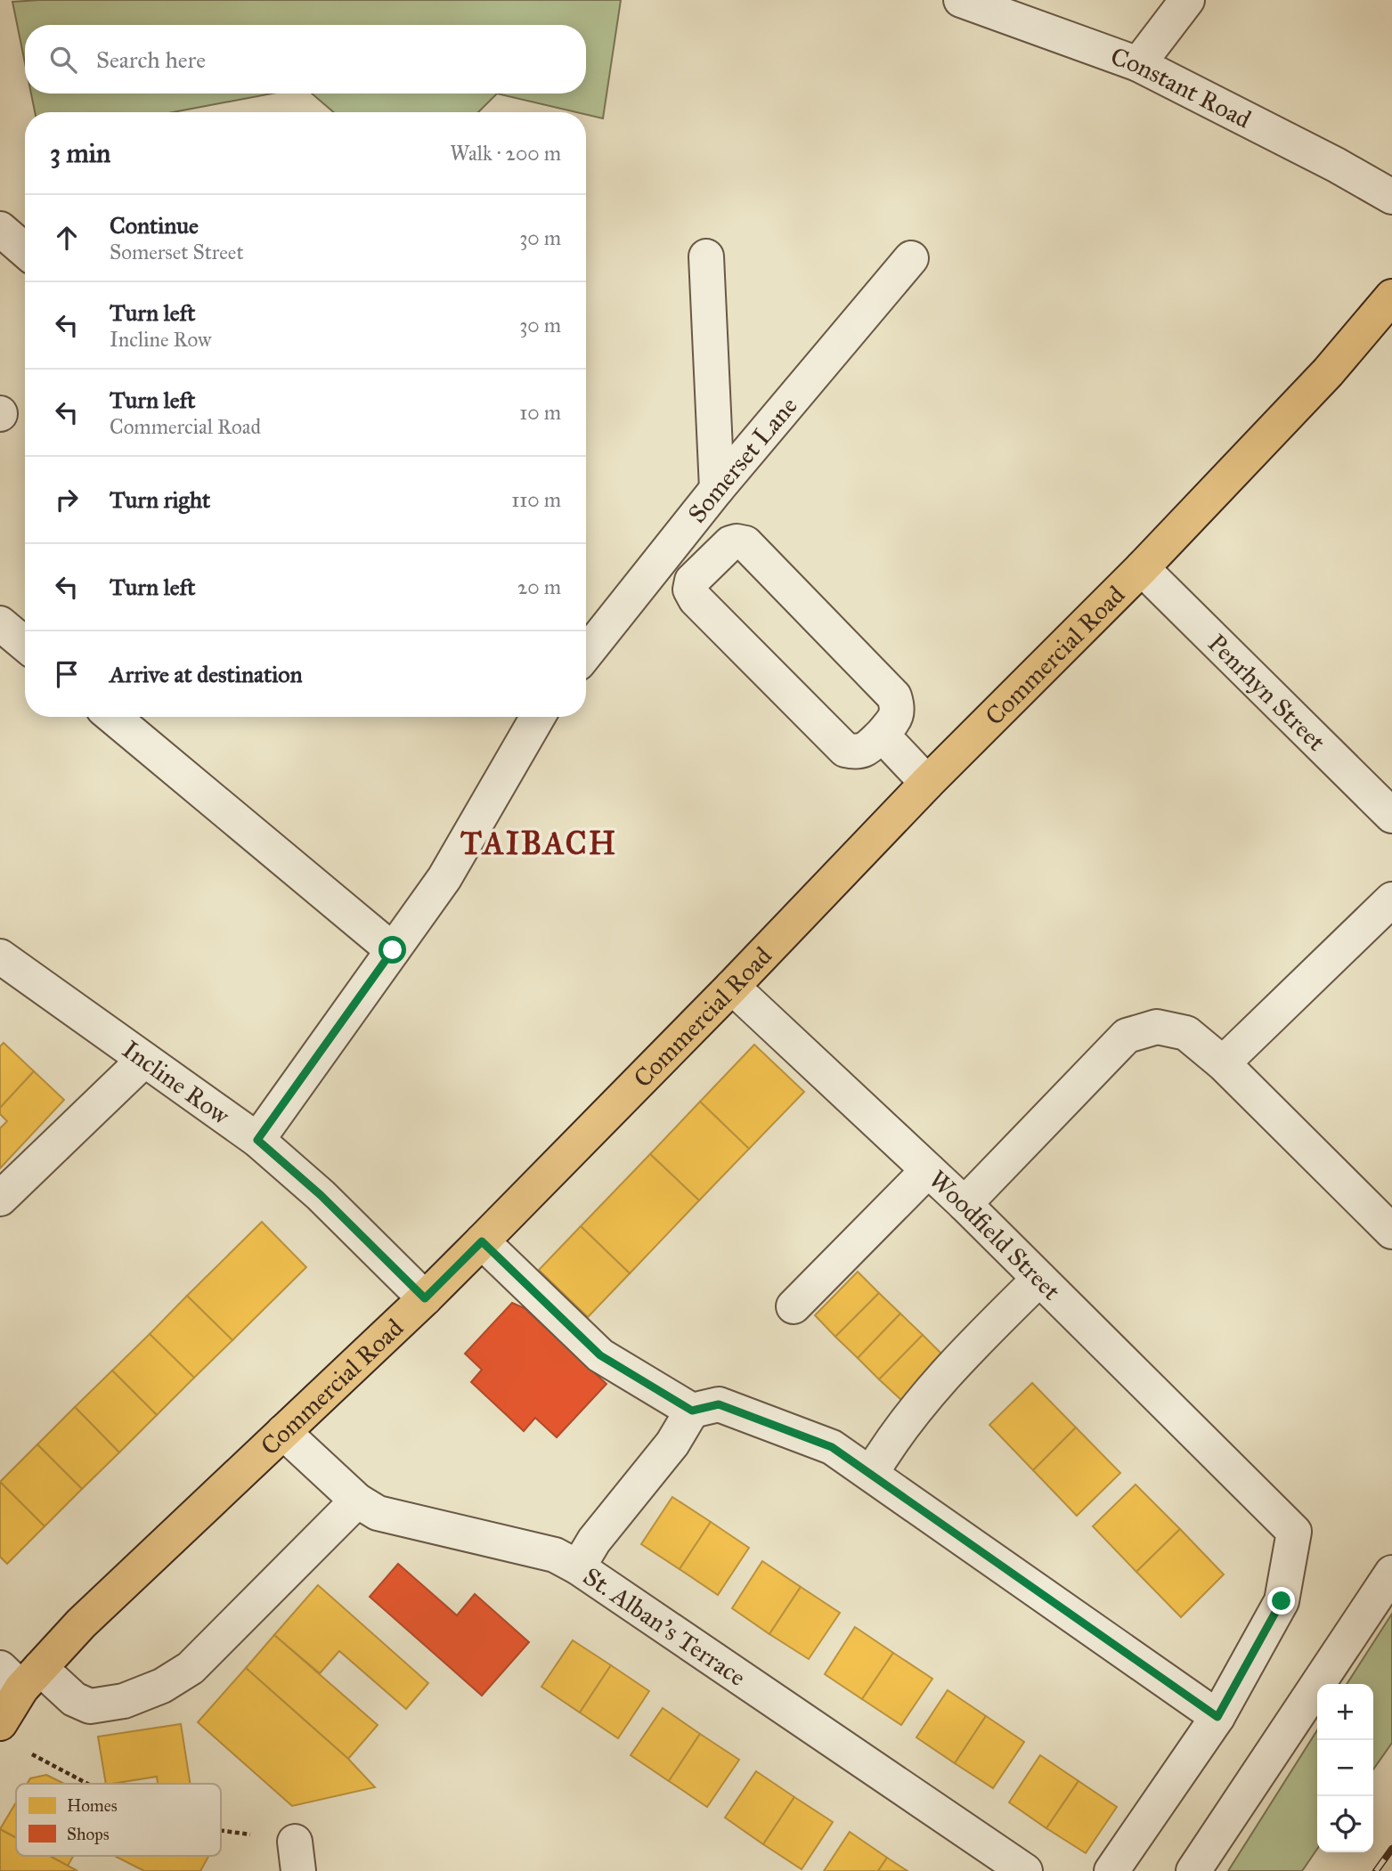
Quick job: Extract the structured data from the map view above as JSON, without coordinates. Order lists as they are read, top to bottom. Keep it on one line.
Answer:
{"streets":{"main road":["Commercial Road"],"street":["Constant Road","Somerset Lane","Penrhyn Street","Incline Row","Woodfield Street","St. Alban's Terrace"]},"crossings":[["Commercial Road","Penrhyn Street"],["Commercial Road","Incline Row"],["Commercial Road","Woodfield Street"],["Commercial Road","St. Alban's Terrace"]],"districts":["TAIBACH"],"legend":["Homes","Shops"],"page":{"search":"Search here","heading":["3 min","Walk · 200 m"],"list":[["Continue","Somerset Street","30 m"],["Turn left","Incline Row","30 m"],["Turn left","Commercial Road","10 m"],["Turn right","110 m"],["Turn left","20 m"],"Arrive at destination"],"map_buttons":["+","−"]}}
